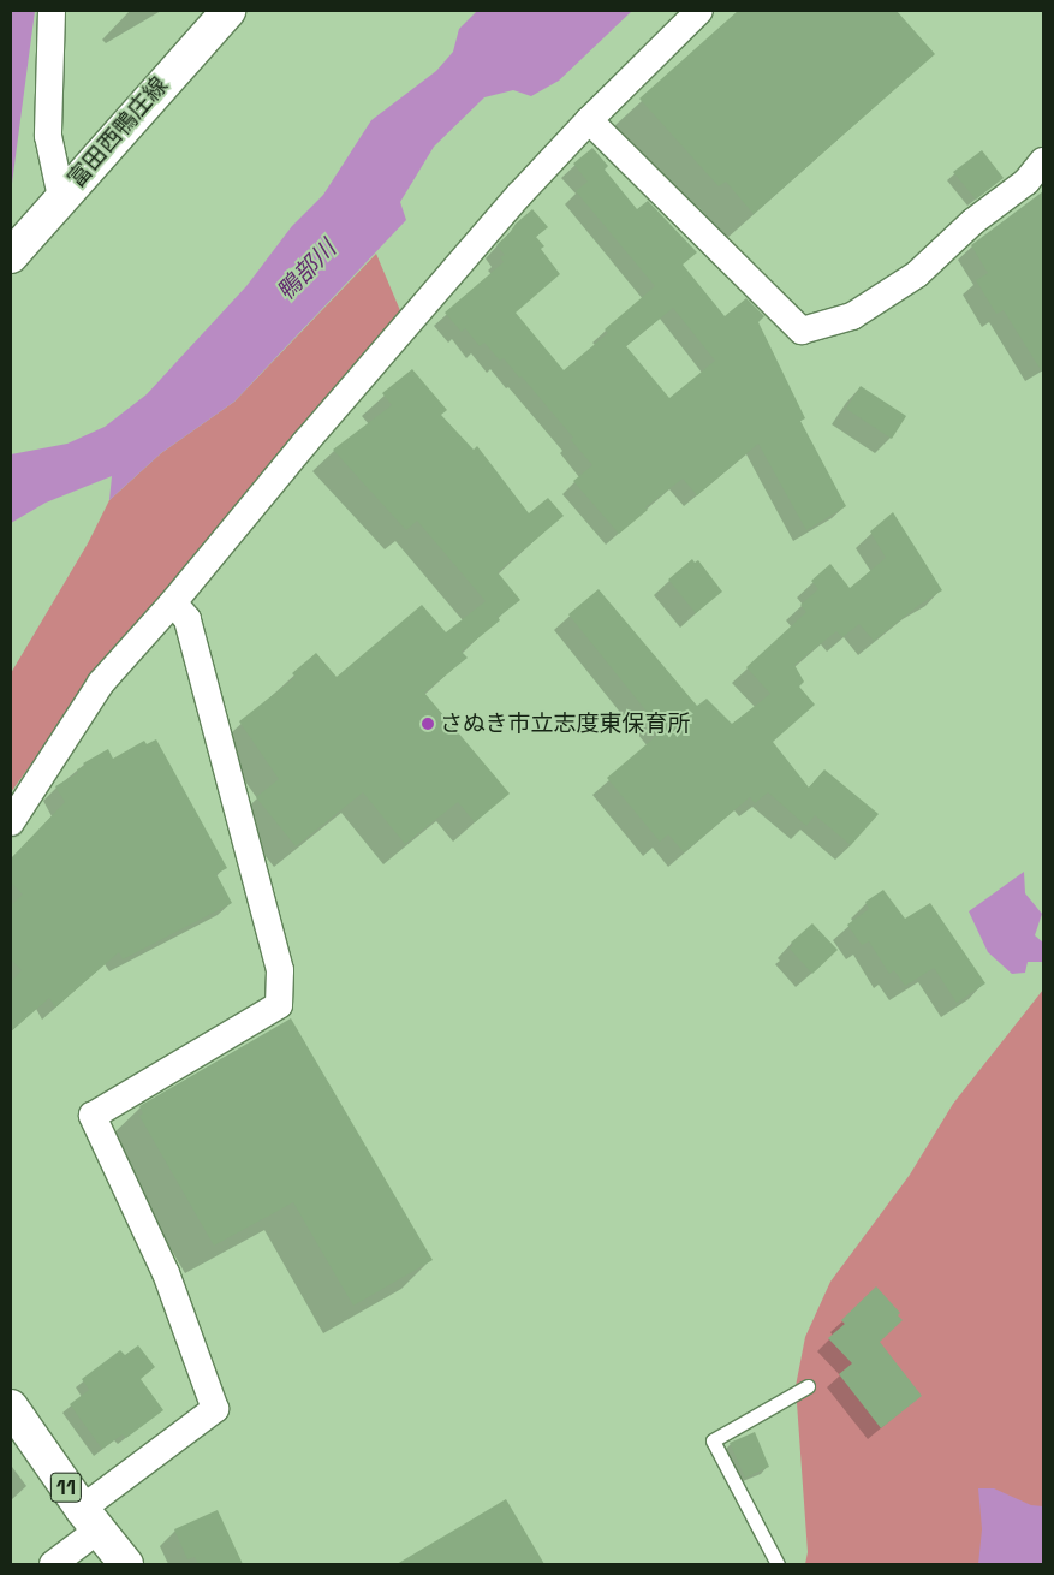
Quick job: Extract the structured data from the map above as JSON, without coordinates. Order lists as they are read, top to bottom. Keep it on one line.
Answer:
{"streets":{"main road":["富田西鴨庄線","11"]},"water":["鴨部川"],"places":["さぬき市立志度東保育所"]}
